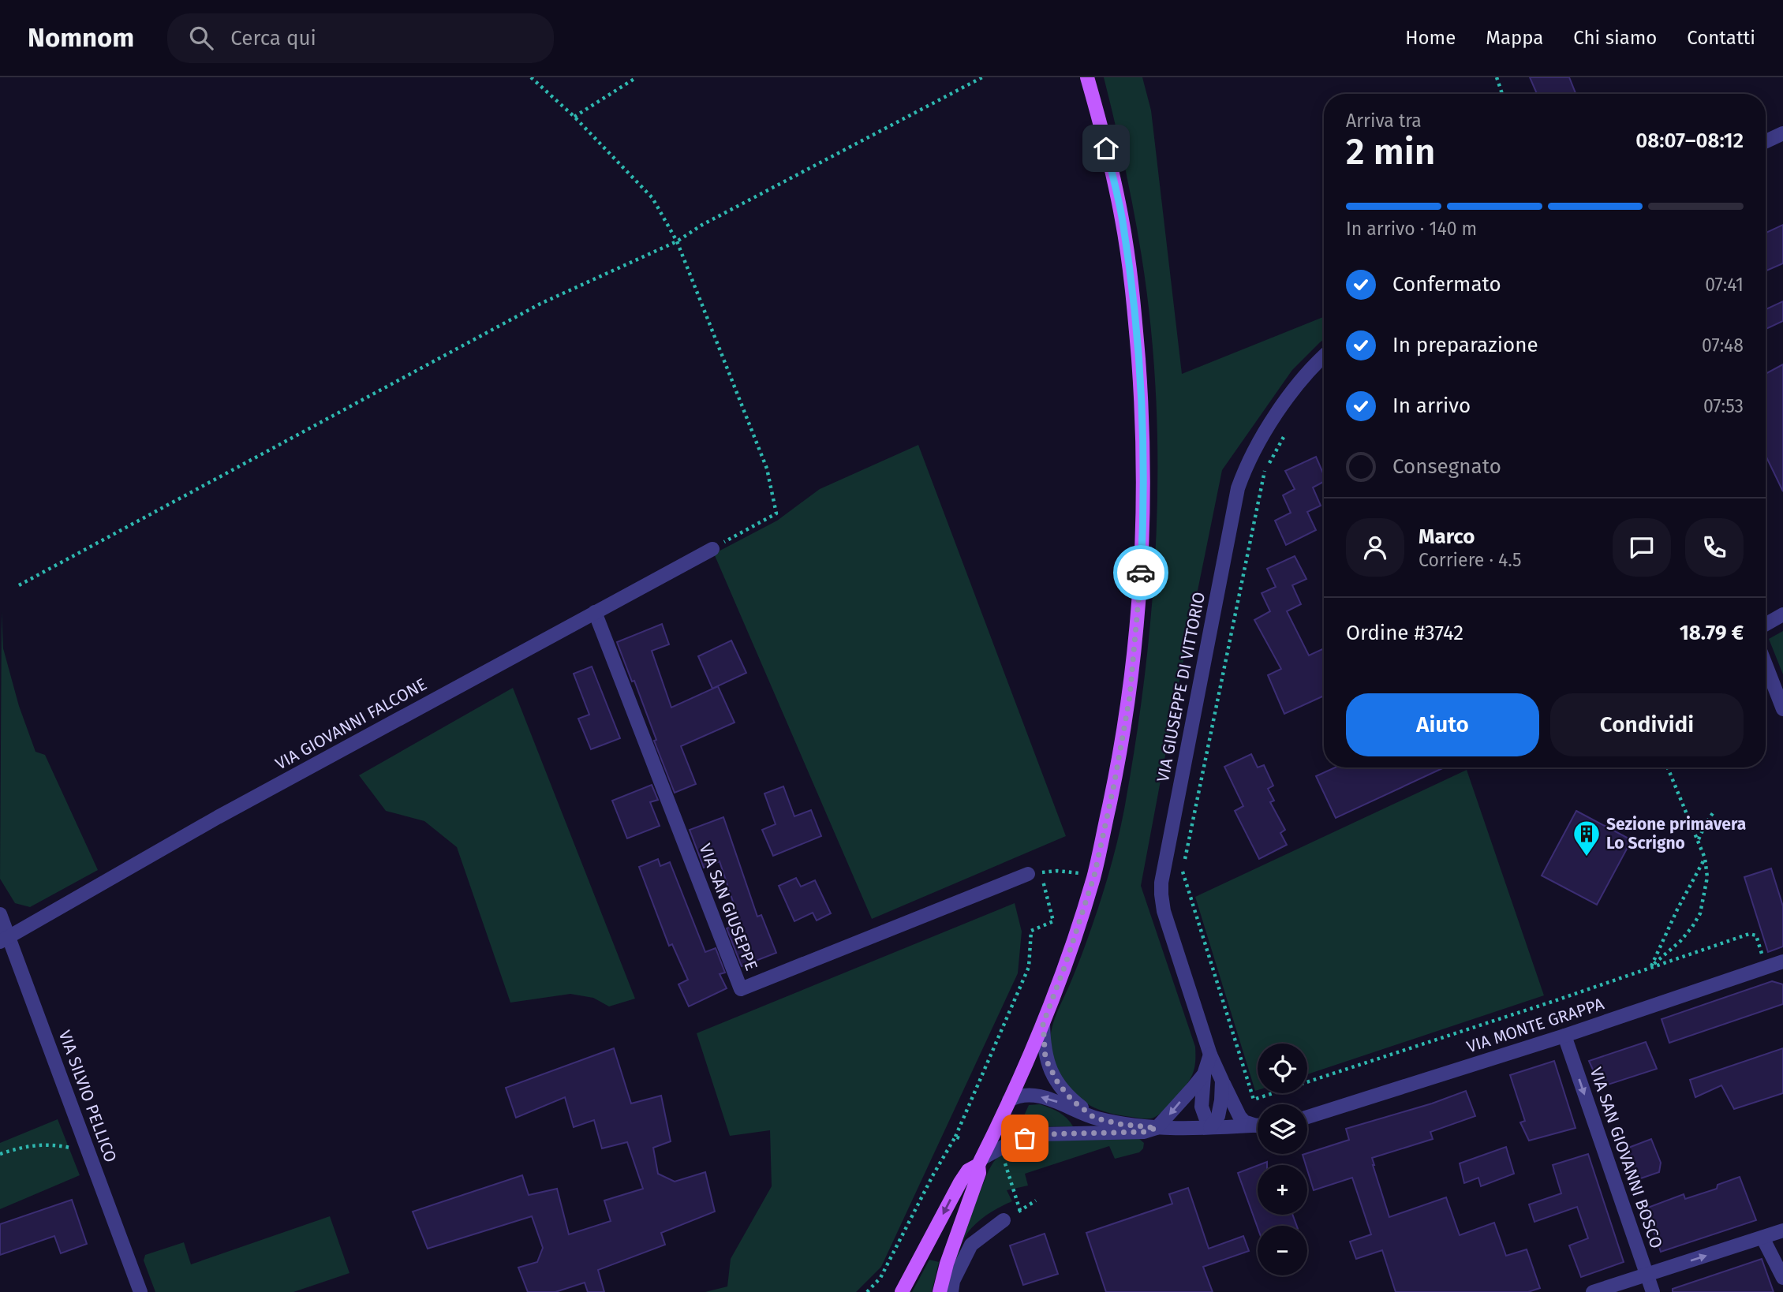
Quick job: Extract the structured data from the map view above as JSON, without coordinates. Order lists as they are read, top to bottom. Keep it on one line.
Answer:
{"streets":{"street":["VIA GIUSEPPE DI VITTORIO","VIA GIOVANNI FALCONE","VIA SAN GIUSEPPE","VIA MONTE GRAPPA","VIA SILVIO PELLICO","VIA SAN GIOVANNI BOSCO"]},"crossings":[["VIA GIOVANNI FALCONE","VIA SAN GIUSEPPE"],["VIA GIOVANNI FALCONE","VIA SILVIO PELLICO"],["VIA MONTE GRAPPA","VIA SAN GIOVANNI BOSCO"]],"one_way":["VIA SAN GIOVANNI BOSCO"],"places":{"building":["Sezione primavera Lo Scrigno"]},"page":{"header":"Nomnom","search":"Cerca qui","nav":["Home","Mappa","Chi siamo","Contatti"],"heading":["2 min","Arriva tra","08:07–08:12"],"panel":["Marco","Corriere · 4.5","Ordine #3742","18.79 €"],"bar":"In arrivo · 140 m","list":[["Confermato","07:41"],["In preparazione","07:48"],["In arrivo","07:53"],"Consegnato"],"buttons":["Aiuto","Condividi"],"map_buttons":["+","−"]}}
